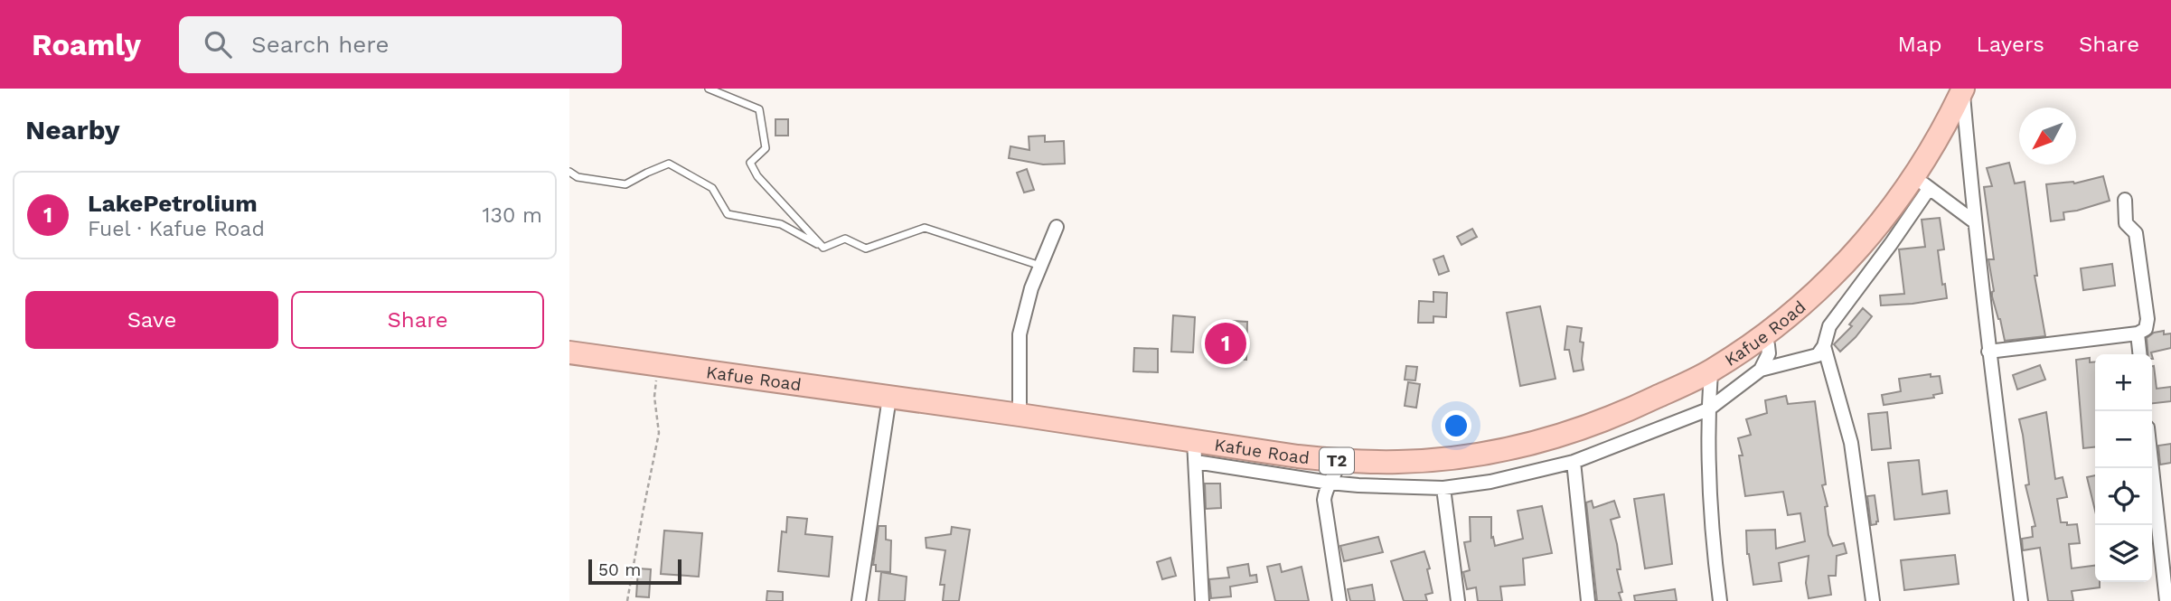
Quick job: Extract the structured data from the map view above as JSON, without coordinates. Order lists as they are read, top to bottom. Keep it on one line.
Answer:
{"streets":{"highway":["Kafue Road","T2"]},"scale_bar":"50 m","north":"bottom left","page":{"header":"Roamly","search":"Search here","nav":["Map","Layers","Share"],"heading":"Nearby","list":[{"mark":"1","name":"LakePetrolium","note":"Fuel · Kafue Road","value":"130 m"}],"buttons":["Save","Share"],"pins":"1","map_buttons":["+","−"],"scale":"50 m"}}
